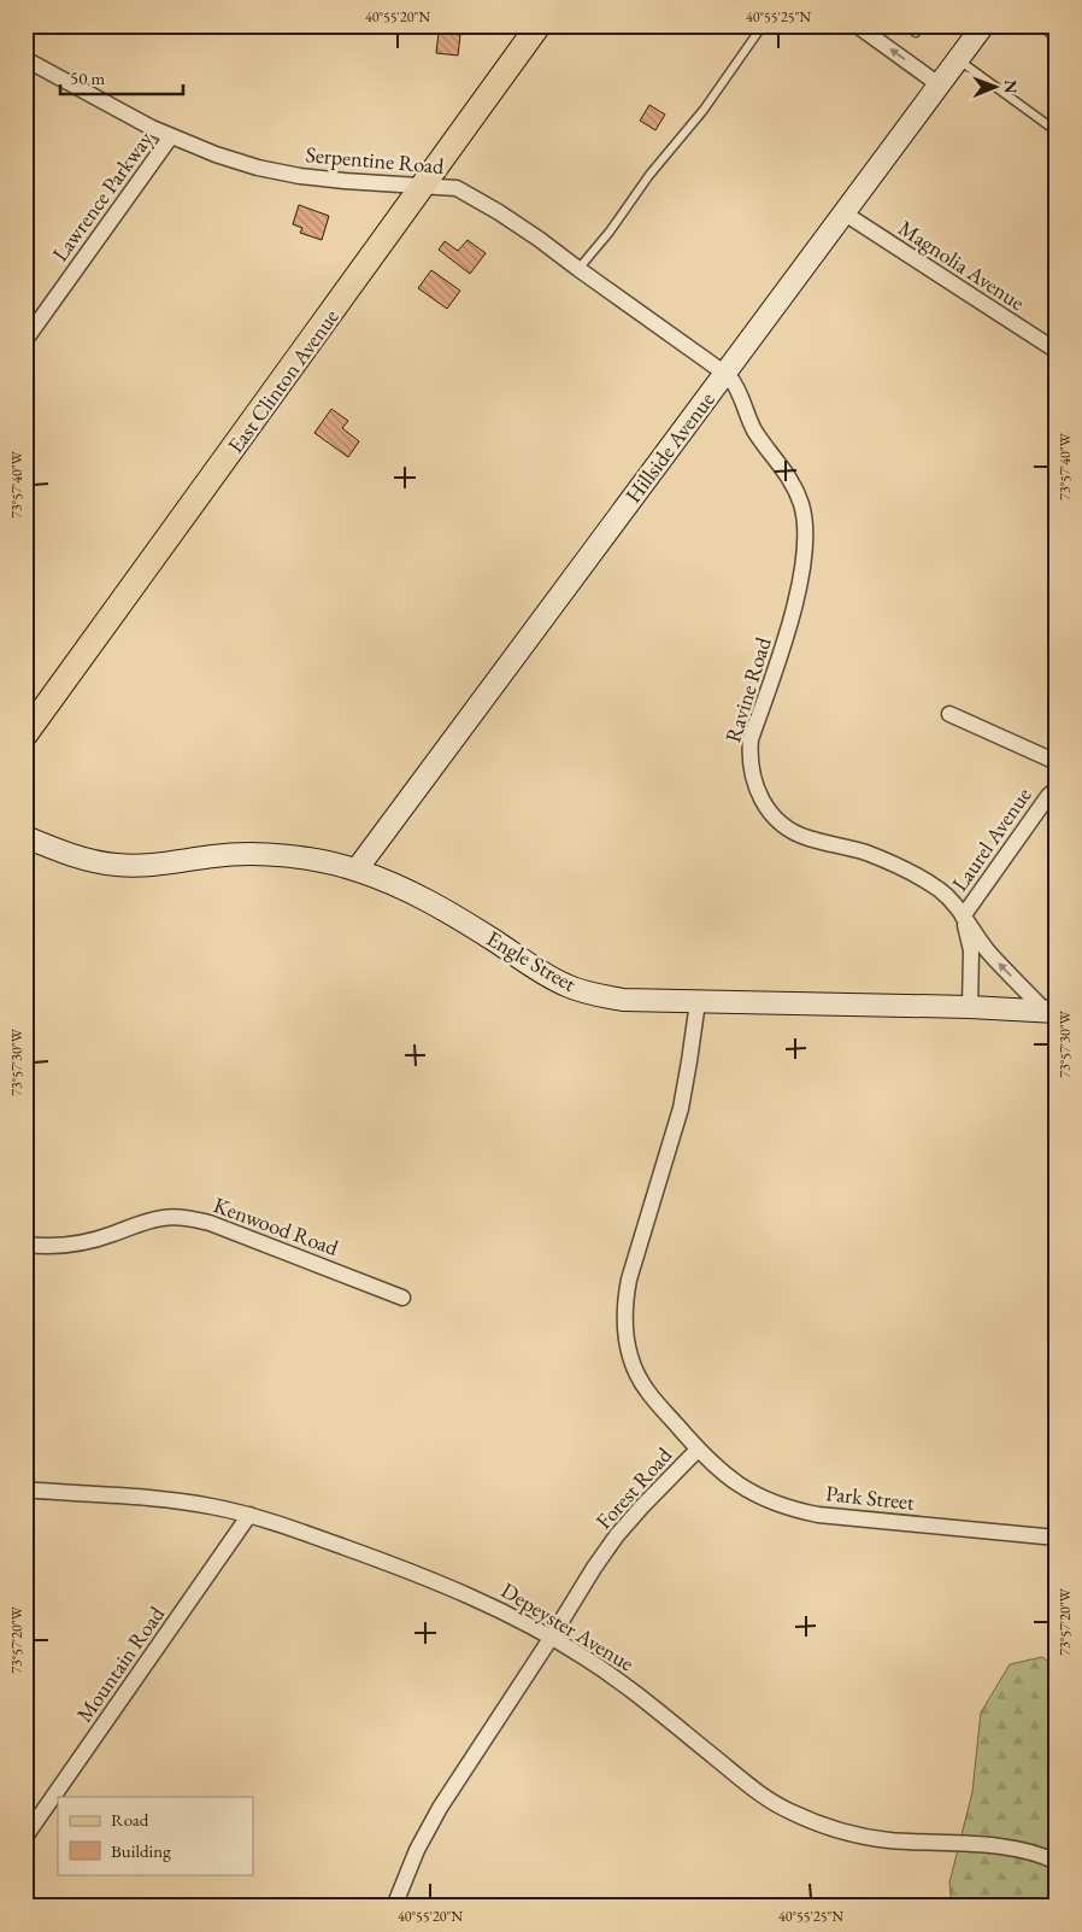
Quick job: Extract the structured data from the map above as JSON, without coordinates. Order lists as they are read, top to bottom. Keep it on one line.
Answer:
{"streets":{"main road":["East Clinton Avenue"],"street":["Serpentine Road","Lawrence Parkway","Magnolia Avenue","Hillside Avenue","Ravine Road","Laurel Avenue","Engle Street","Kenwood Road","Forest Road","Park Street","Depeyster Avenue","Mountain Road"]},"crossings":[["Serpentine Road","Lawrence Parkway"],["Serpentine Road","East Clinton Avenue"],["Serpentine Road","Hillside Avenue"],["Serpentine Road","Ravine Road"],["Magnolia Avenue","Hillside Avenue"],["Hillside Avenue","Ravine Road"],["Hillside Avenue","Engle Street"],["Ravine Road","Laurel Avenue"],["Ravine Road","Engle Street"],["Engle Street","Forest Road"],["Forest Road","Park Street"],["Forest Road","Depeyster Avenue"],["Depeyster Avenue","Mountain Road"]],"legend":["Road","Building"],"scale_bar":"50 m","north":"right","coordinates":["40°55'20\"N","40°55'25\"N","73°57'40\"W","73°57'30\"W","73°57'20\"W"]}
